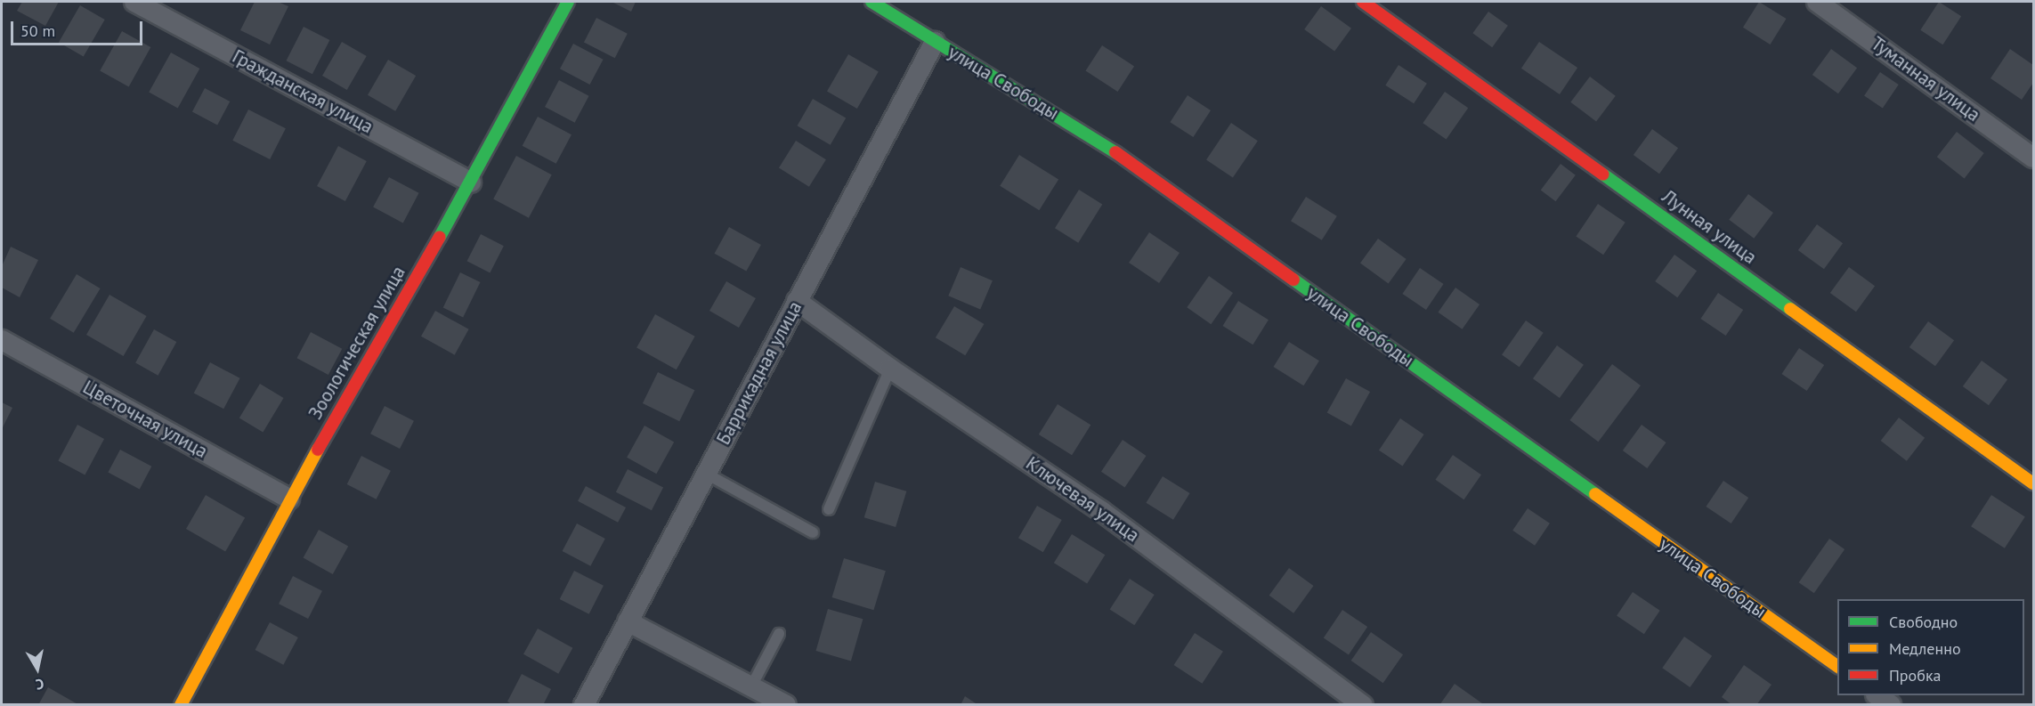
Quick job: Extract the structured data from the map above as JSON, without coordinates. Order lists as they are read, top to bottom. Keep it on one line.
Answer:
{"streets":{"street":["Туманная улица","улица Свободы","Гражданская улица","Лунная улица","Зоологическая улица","Баррикадная улица","Цветочная улица","Ключевая улица"]},"crossings":[["улица Свободы","Баррикадная улица"],["Гражданская улица","Зоологическая улица"],["Зоологическая улица","Цветочная улица"],["Баррикадная улица","Ключевая улица"]],"legend":["Свободно","Медленно","Пробка"],"scale_bar":"50 m","north":"bottom"}
